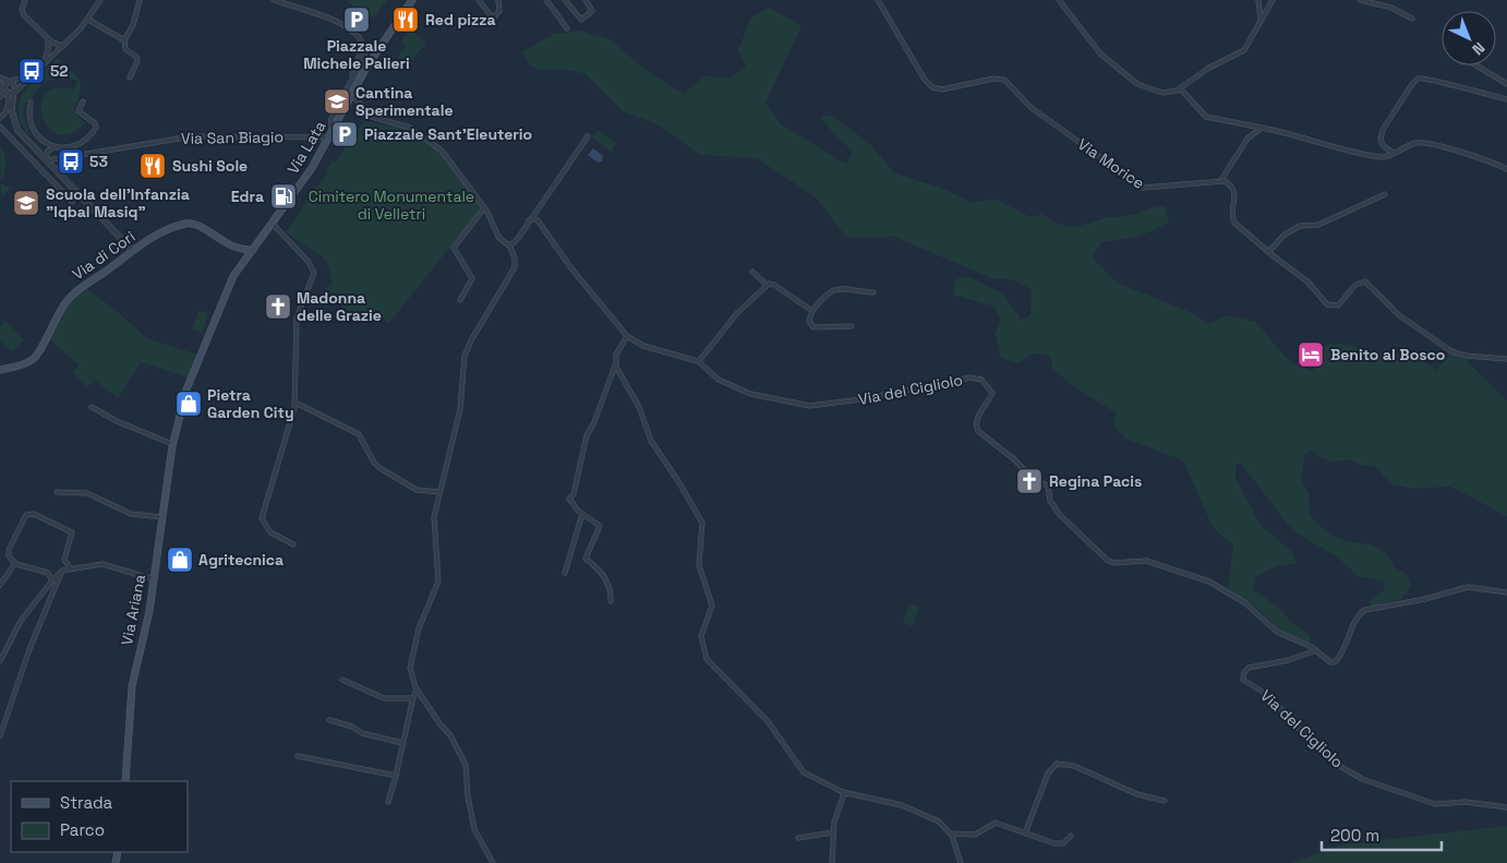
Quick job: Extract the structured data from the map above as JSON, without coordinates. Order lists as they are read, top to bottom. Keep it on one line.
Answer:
{"streets":{"main road":["Via Lata","Via di Cori","Via Ariana"],"street":["Via San Biagio","Via Morice","Via del Cigliolo"]},"crossings":[["Via San Biagio","Via Lata"],["Via Lata","Via di Cori"],["Via Lata","Via Ariana"],["Via di Cori","Via Ariana"]],"parks":["Cimitero Monumentale di Velletri"],"places":{"parking":["Piazzale Michele Palieri","Piazzale Sant'Eleuterio"],"restaurant":["Red pizza","Sushi Sole"],"bus stop":["52","53"],"school or university":["Cantina Sperimentale","Scuola dell'Infanzia \"Iqbal Masiq\""],"fuel station":["Edra"],"church":["Madonna delle Grazie","Regina Pacis"],"hotel":["Benito al Bosco"],"shop":["Pietra Garden City","Agritecnica"]},"legend":["Strada","Parco"],"scale_bar":"200 m","north":"bottom right"}
